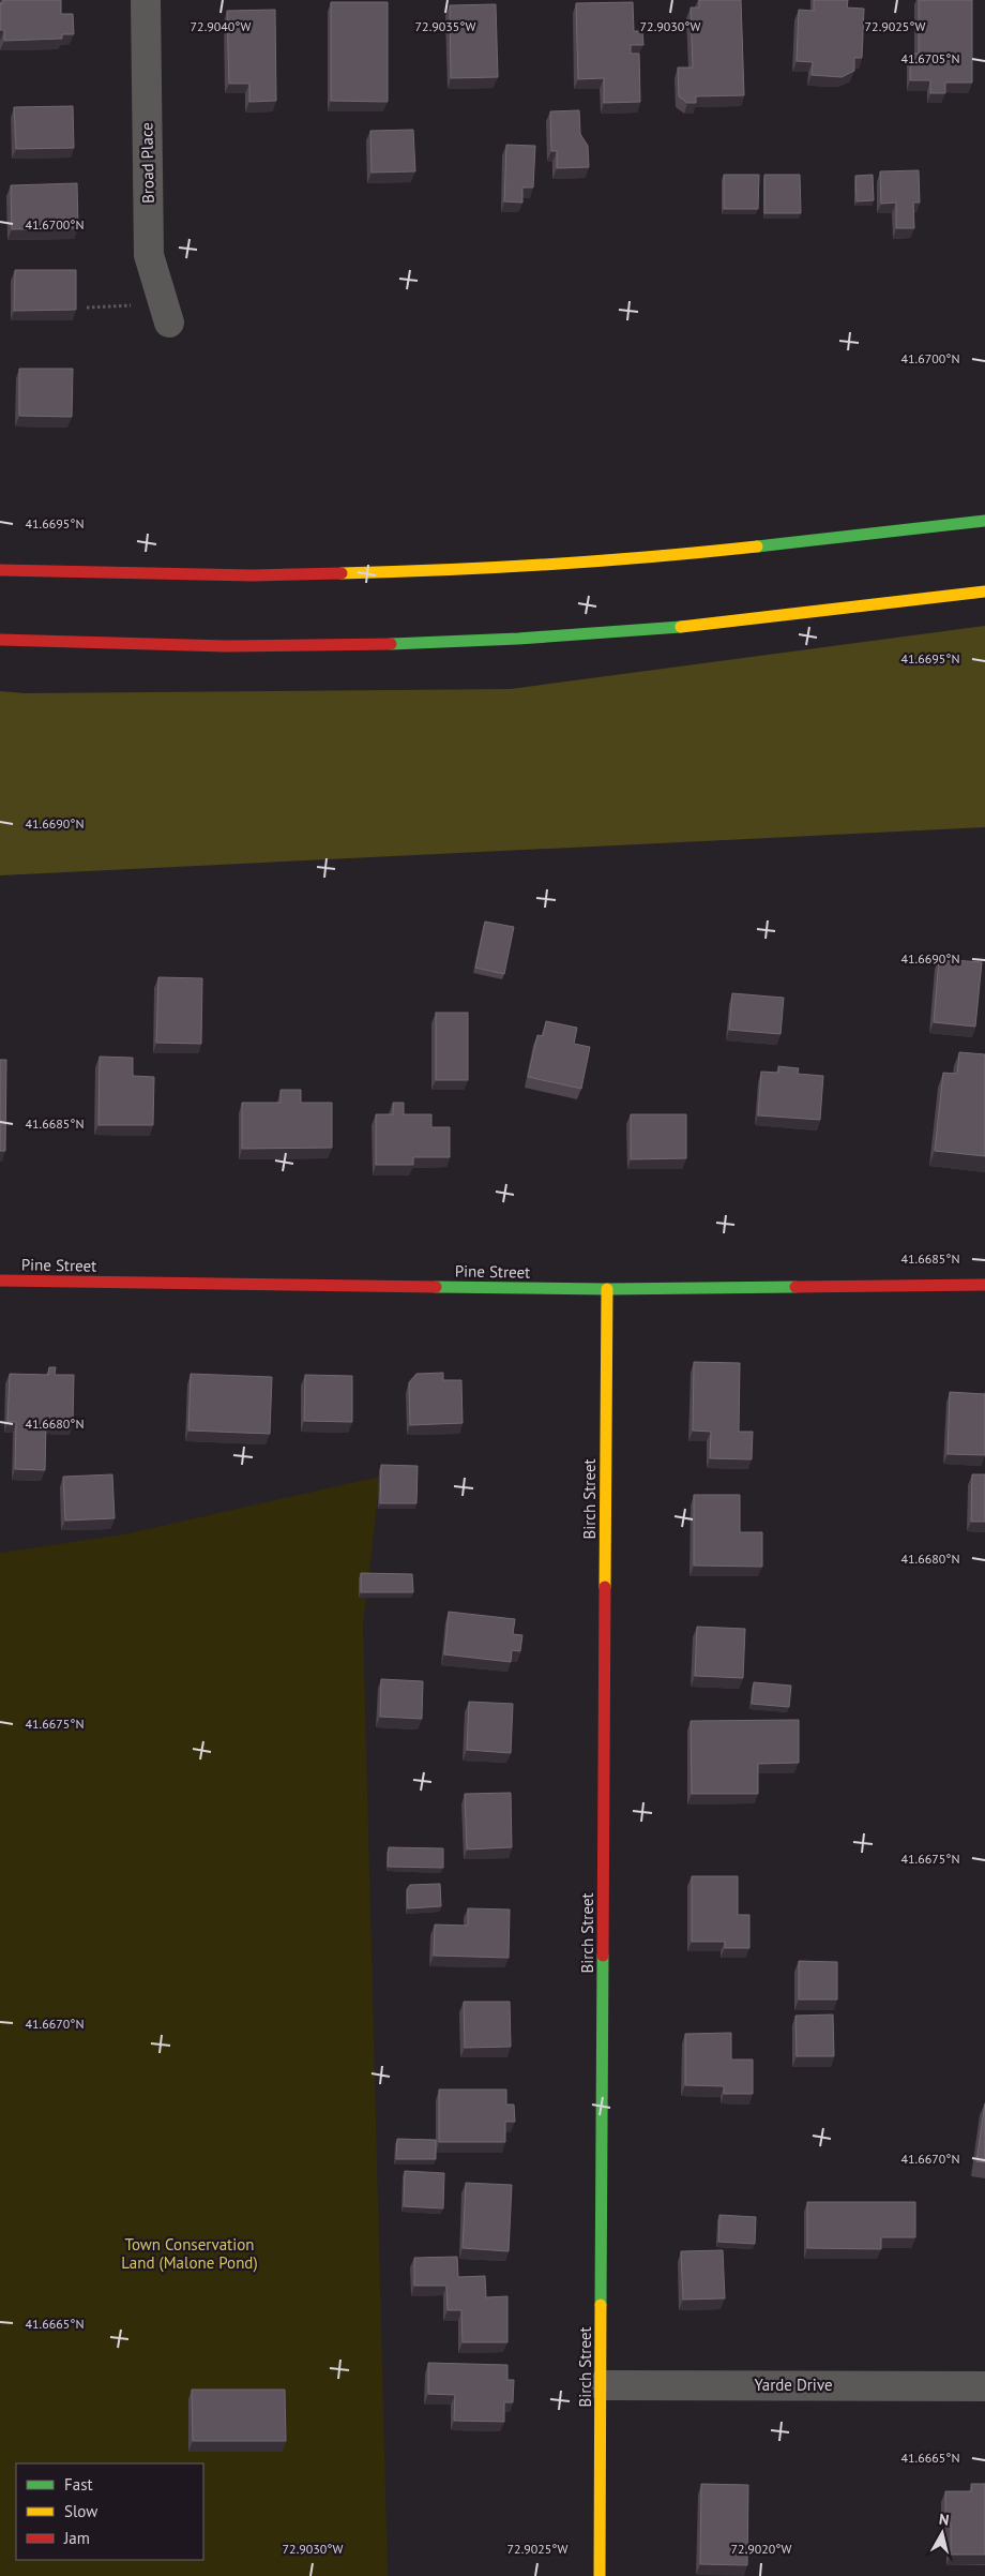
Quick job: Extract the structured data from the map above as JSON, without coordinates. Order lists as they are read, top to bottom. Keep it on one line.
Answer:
{"streets":{"main road":["Pine Street","Birch Street"],"street":["Broad Place","Yarde Drive"]},"crossings":[["Pine Street","Birch Street"],["Birch Street","Yarde Drive"]],"parks":["Town Conservation Land (Malone Pond)"],"legend":["Fast","Slow","Jam"],"north":"top","coordinates":["72.9040°W","72.9035°W","72.9030°W","72.9025°W","41.6705°N","41.6700°N","41.6695°N","41.6690°N","41.6685°N","41.6680°N","41.6675°N","41.6670°N","41.6665°N","72.9020°W"]}
